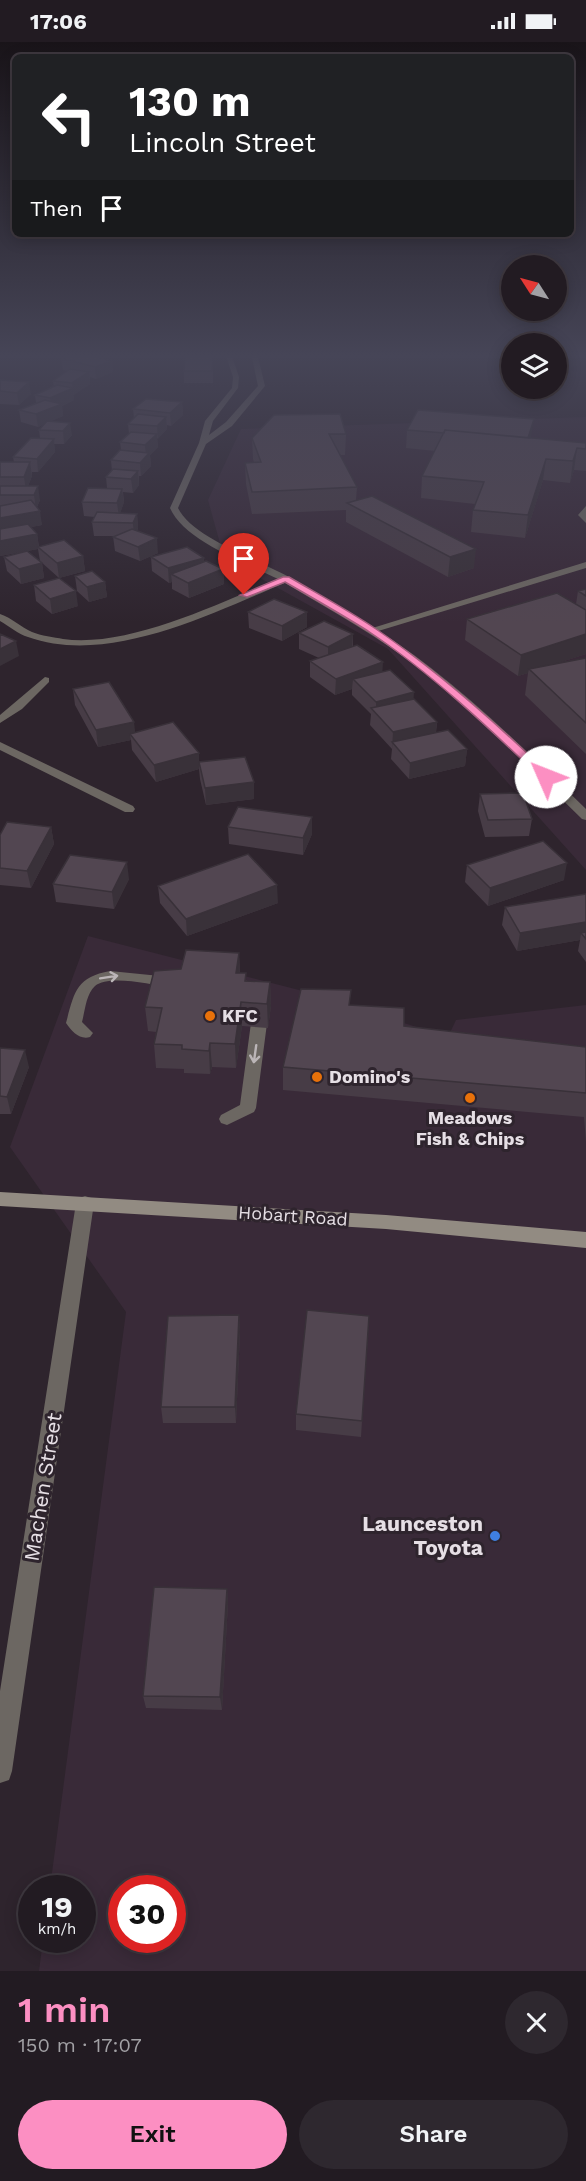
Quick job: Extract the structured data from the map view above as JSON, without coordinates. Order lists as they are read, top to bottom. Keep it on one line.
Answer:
{"streets":{"main road":["Hobart Road"],"street":["Machen Street"]},"crossings":[["Hobart Road","Machen Street"]],"places":["KFC","Domino's","Meadows Fish & Chips","Launceston Toyota"],"north":"top left","page":{"status":"17:06","turn":["130 m","Lincoln Street"],"then":"Then","speed":"19 km/h","limit":"30","heading":["1 min","150 m · 17:07"],"buttons":["Exit","Share"]}}
